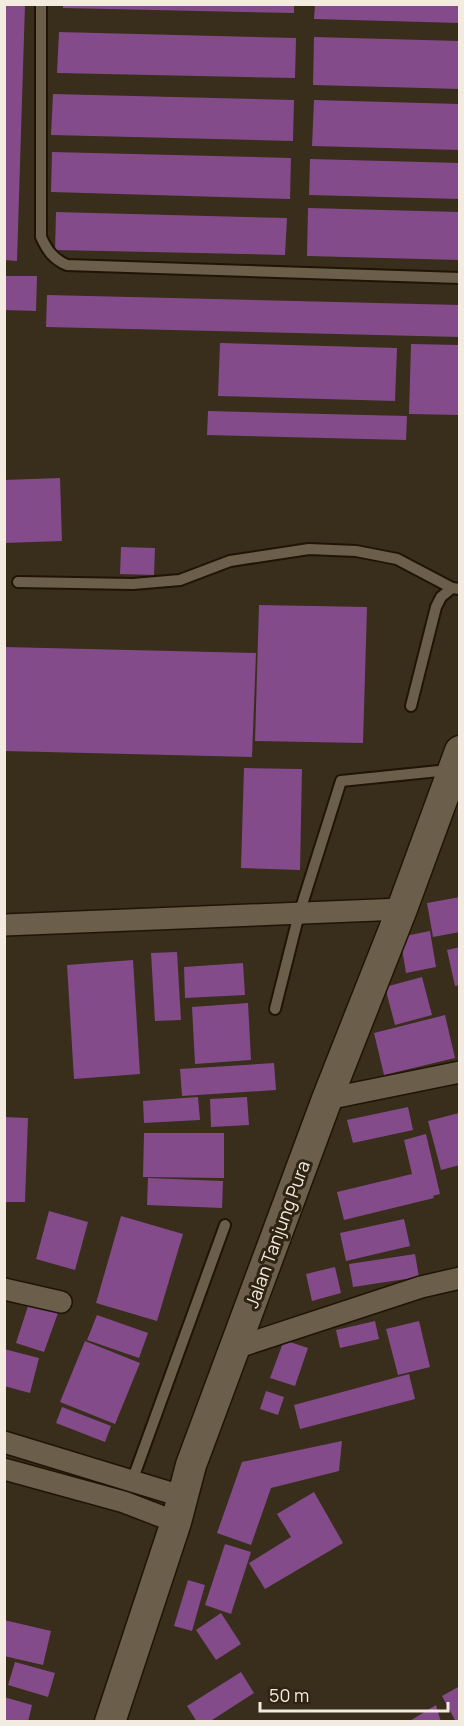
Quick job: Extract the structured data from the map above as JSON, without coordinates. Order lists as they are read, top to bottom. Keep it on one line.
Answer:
{"streets":{"street":["Jalan Tanjung Pura"]},"scale_bar":"50 m"}
